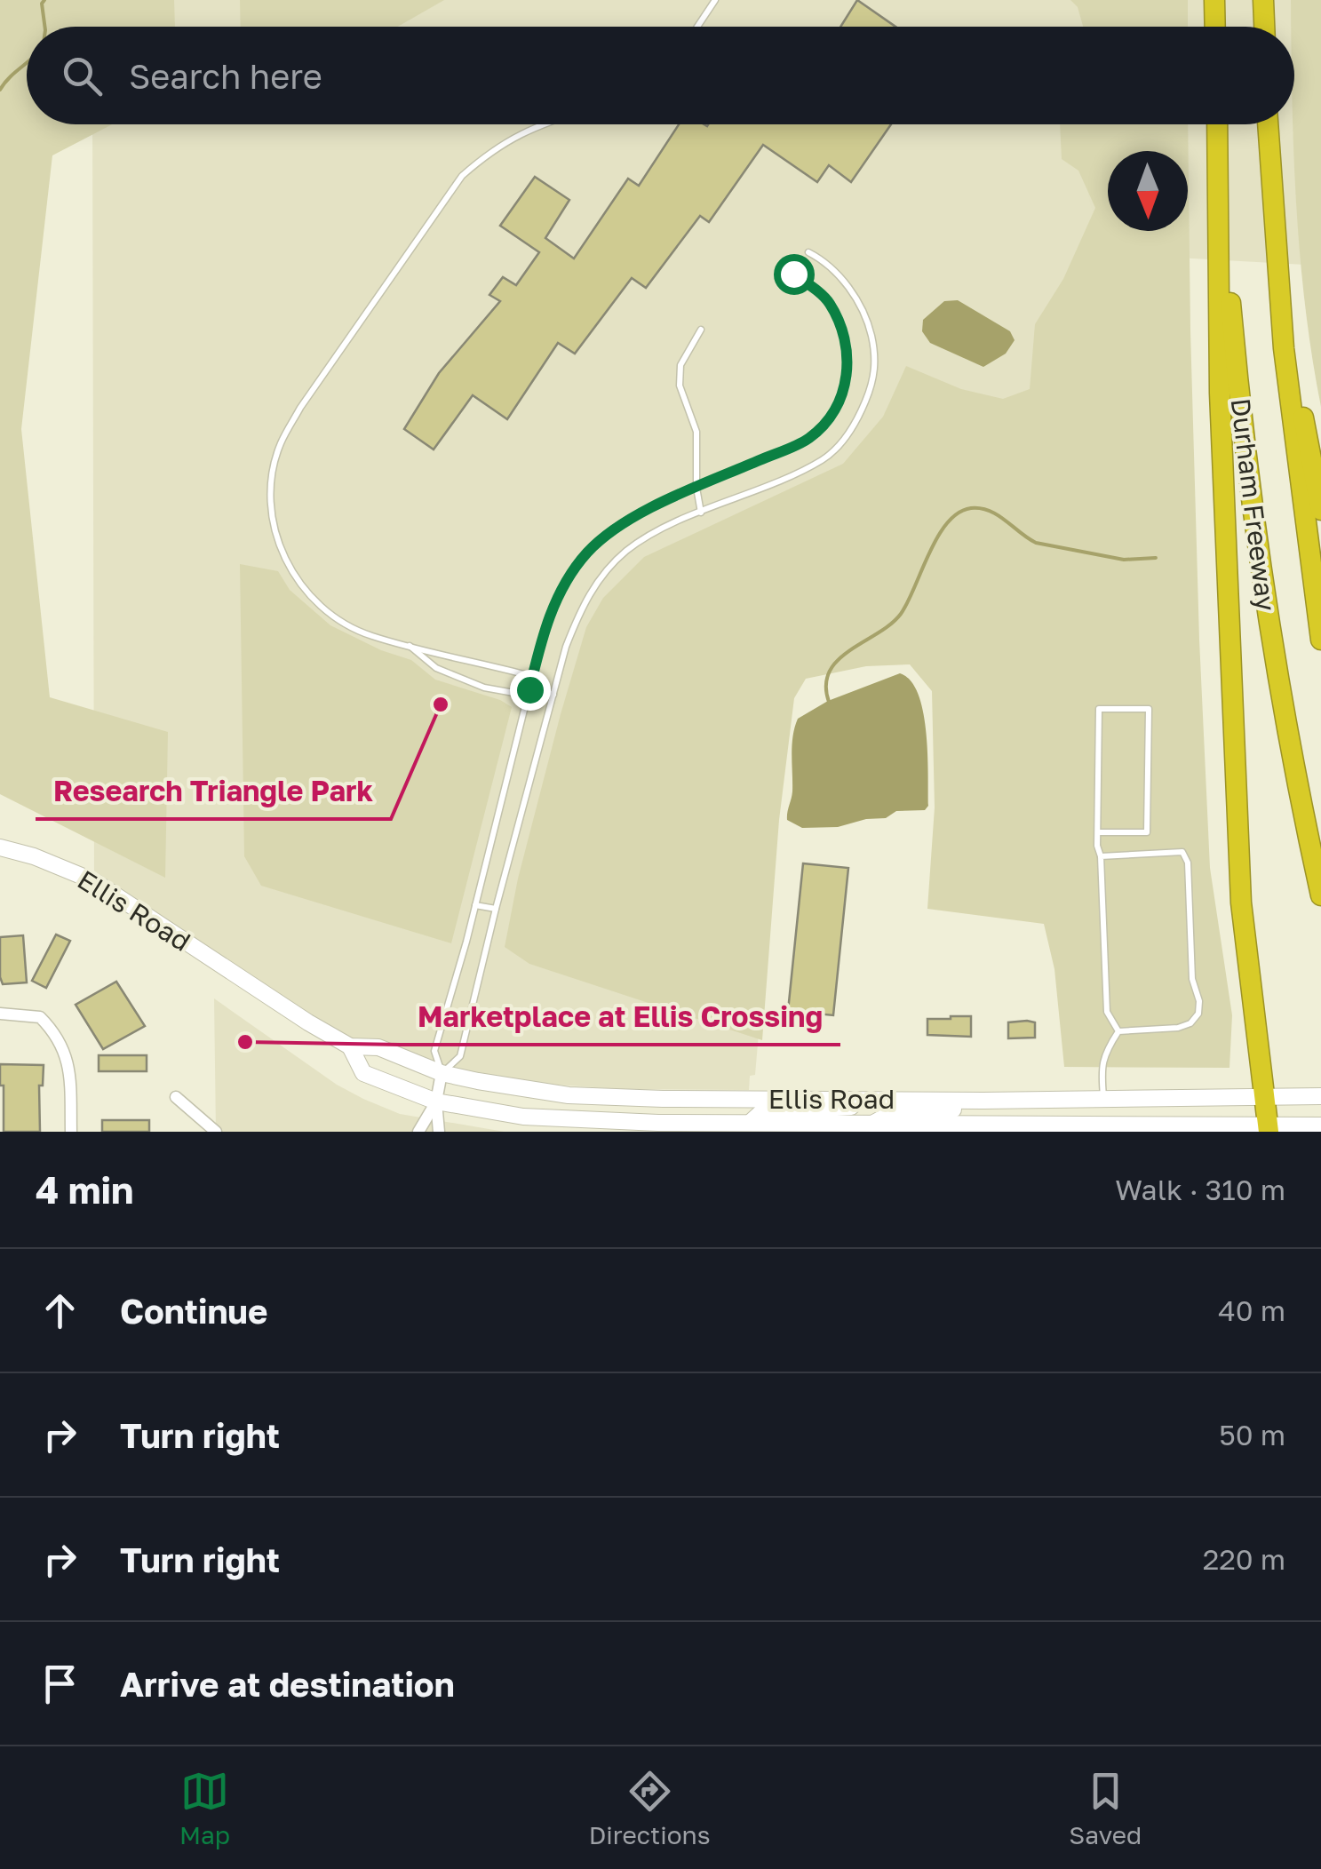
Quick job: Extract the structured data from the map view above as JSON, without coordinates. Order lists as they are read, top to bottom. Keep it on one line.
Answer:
{"streets":{"highway":["Durham Freeway"],"main road":["Ellis Road"]},"places":["Research Triangle Park","Marketplace at Ellis Crossing"],"north":"bottom","page":{"search":"Search here","heading":["4 min","Walk · 310 m"],"list":[["Continue","40 m"],["Turn right","50 m"],["Turn right","220 m"],"Arrive at destination"],"nav":["Map","Directions","Saved"]}}
